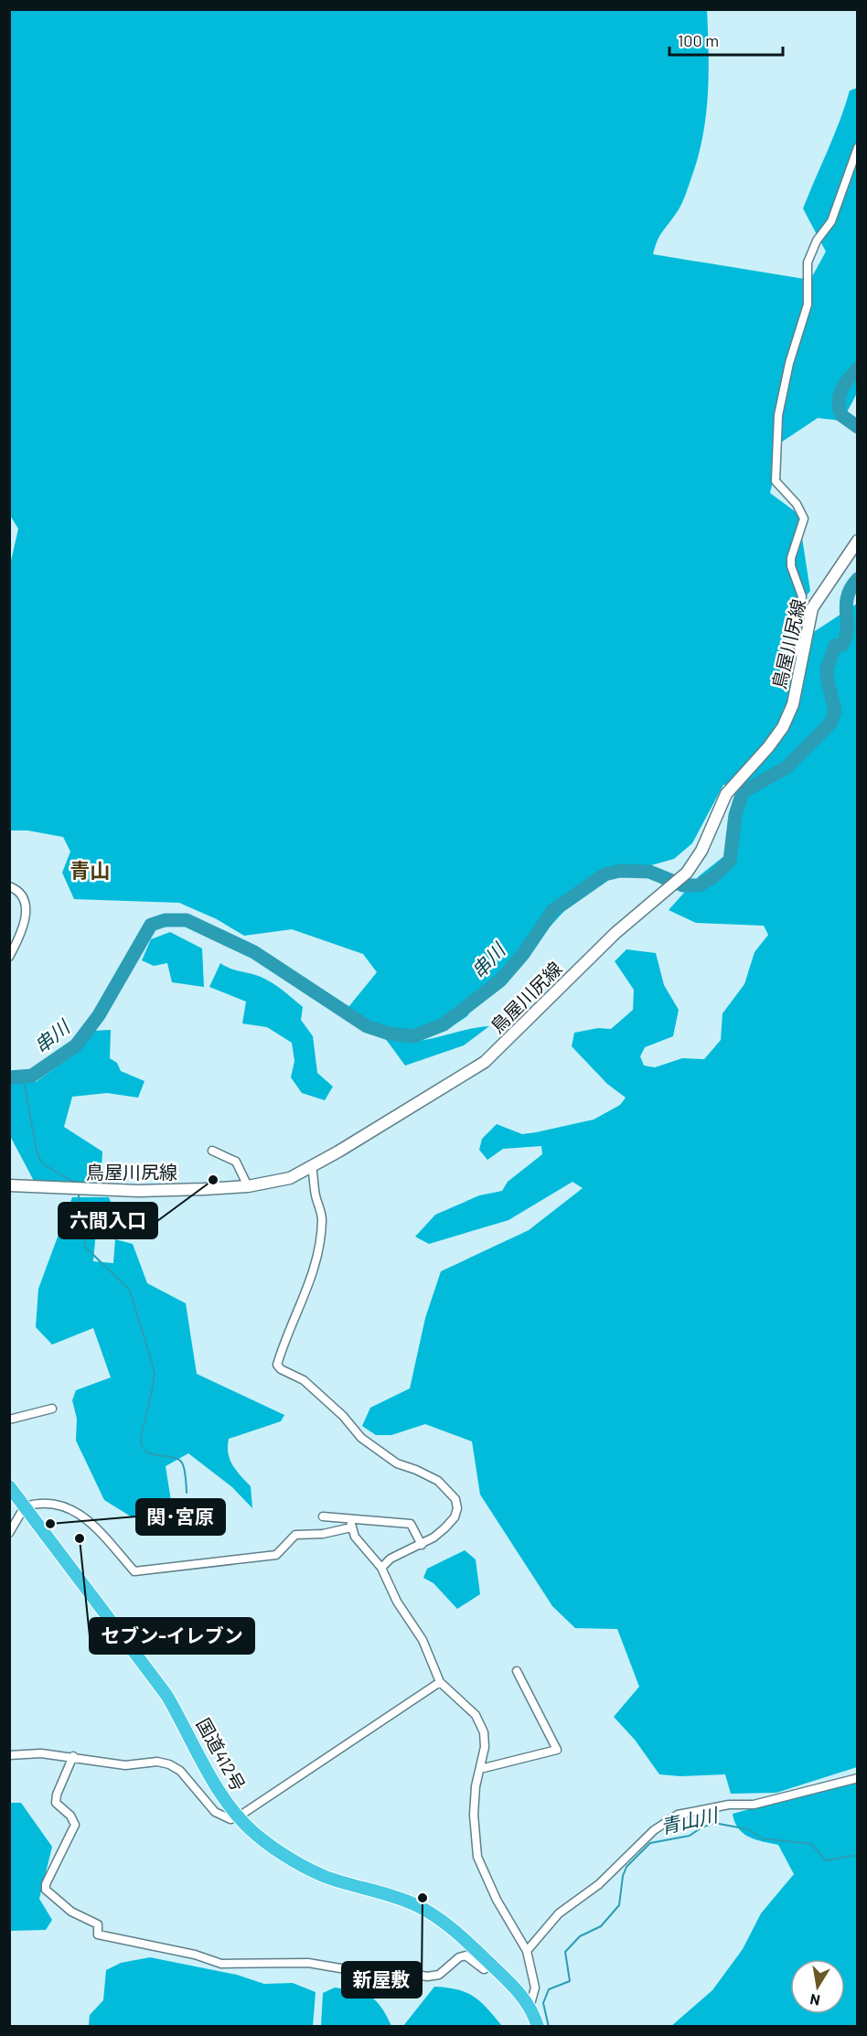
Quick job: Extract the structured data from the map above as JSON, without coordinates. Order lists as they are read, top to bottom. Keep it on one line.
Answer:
{"streets":{"highway":["国道412号"],"main road":["鳥屋川尻線"]},"districts":["青山"],"water":["串川","青山川"],"places":["六間入口","関･宮原","セブン-イレブン","新屋敷"],"scale_bar":"100 m","north":"bottom"}
